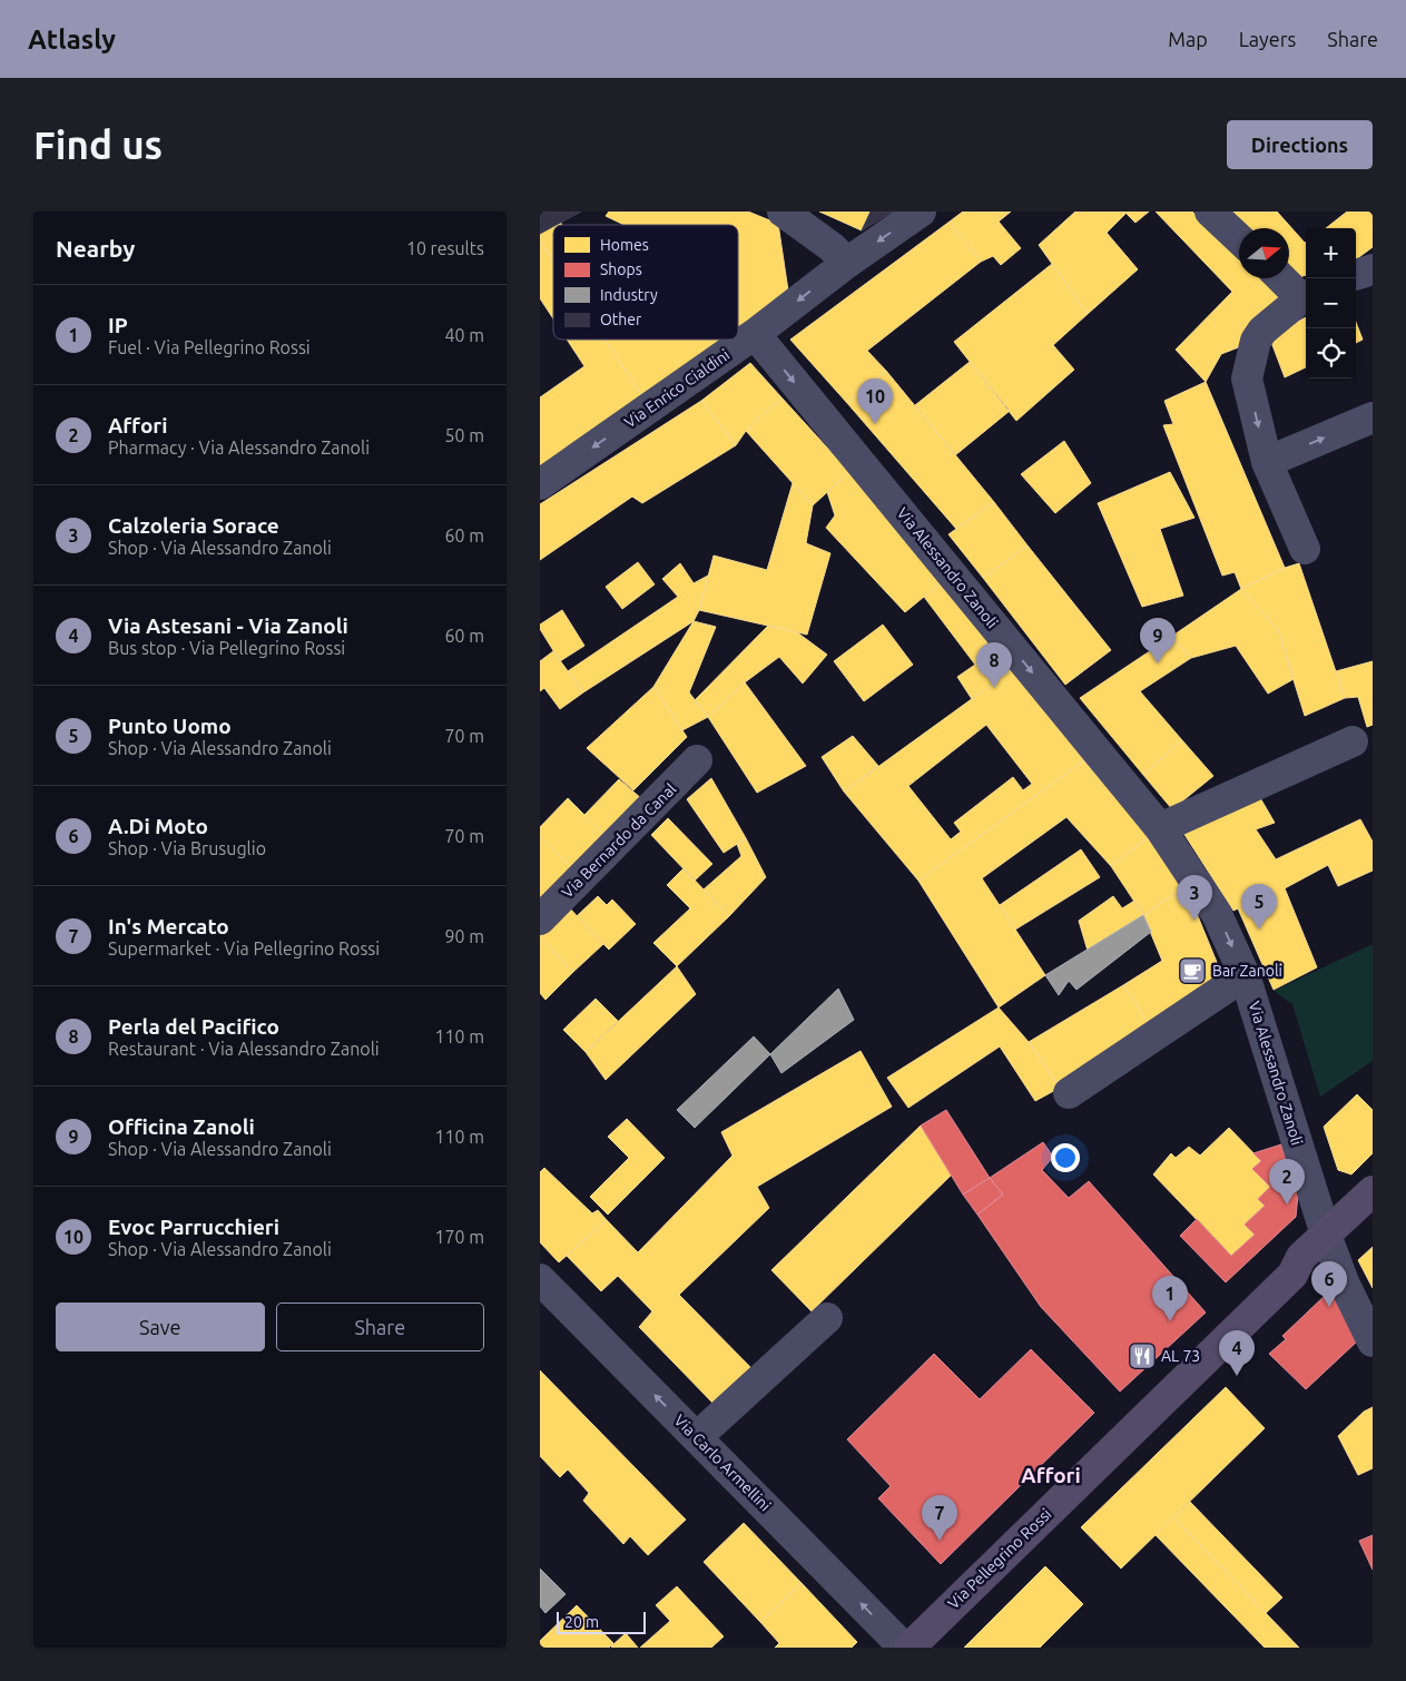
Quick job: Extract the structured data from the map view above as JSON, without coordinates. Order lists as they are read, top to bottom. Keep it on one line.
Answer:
{"streets":{"main road":["Via Pellegrino Rossi"],"street":["Via Enrico Cialdini","Via Alessandro Zanoli","Via Bernardo da Canal","Via Carlo Armellini"]},"crossings":[["Via Enrico Cialdini","Via Alessandro Zanoli"],["Via Alessandro Zanoli","Via Pellegrino Rossi"]],"one_way":["Via Enrico Cialdini","Via Alessandro Zanoli","Via Carlo Armellini"],"districts":["Affori"],"places":{"cafe":["Bar Zanoli"],"restaurant":["AL 73"]},"legend":["Homes","Shops","Industry","Other"],"scale_bar":"20 m","north":"right","page":{"header":"Atlasly","nav":["Map","Layers","Share"],"buttons":["Directions",["Save","Share"]],"title":"Find us","heading":["Nearby","10 results"],"map_buttons":["+","−"],"list":[{"mark":"1","name":"IP","note":"Fuel · Via Pellegrino Rossi","value":"40 m"},{"mark":"2","name":"Affori","note":"Pharmacy · Via Alessandro Zanoli","value":"50 m"},{"mark":"3","name":"Calzoleria Sorace","note":"Shop · Via Alessandro Zanoli","value":"60 m"},{"mark":"4","name":"Via Astesani - Via Zanoli","note":"Bus stop · Via Pellegrino Rossi","value":"60 m"},{"mark":"5","name":"Punto Uomo","note":"Shop · Via Alessandro Zanoli","value":"70 m"},{"mark":"6","name":"A.Di Moto","note":"Shop · Via Brusuglio","value":"70 m"},{"mark":"7","name":"In's Mercato","note":"Supermarket · Via Pellegrino Rossi","value":"90 m"},{"mark":"8","name":"Perla del Pacifico","note":"Restaurant · Via Alessandro Zanoli","value":"110 m"},{"mark":"9","name":"Officina Zanoli","note":"Shop · Via Alessandro Zanoli","value":"110 m"},{"mark":"10","name":"Evoc Parrucchieri","note":"Shop · Via Alessandro Zanoli","value":"170 m"}],"pins":["10","9","8","3","5","2","6","1","4","7"],"scale":"20 m"}}
